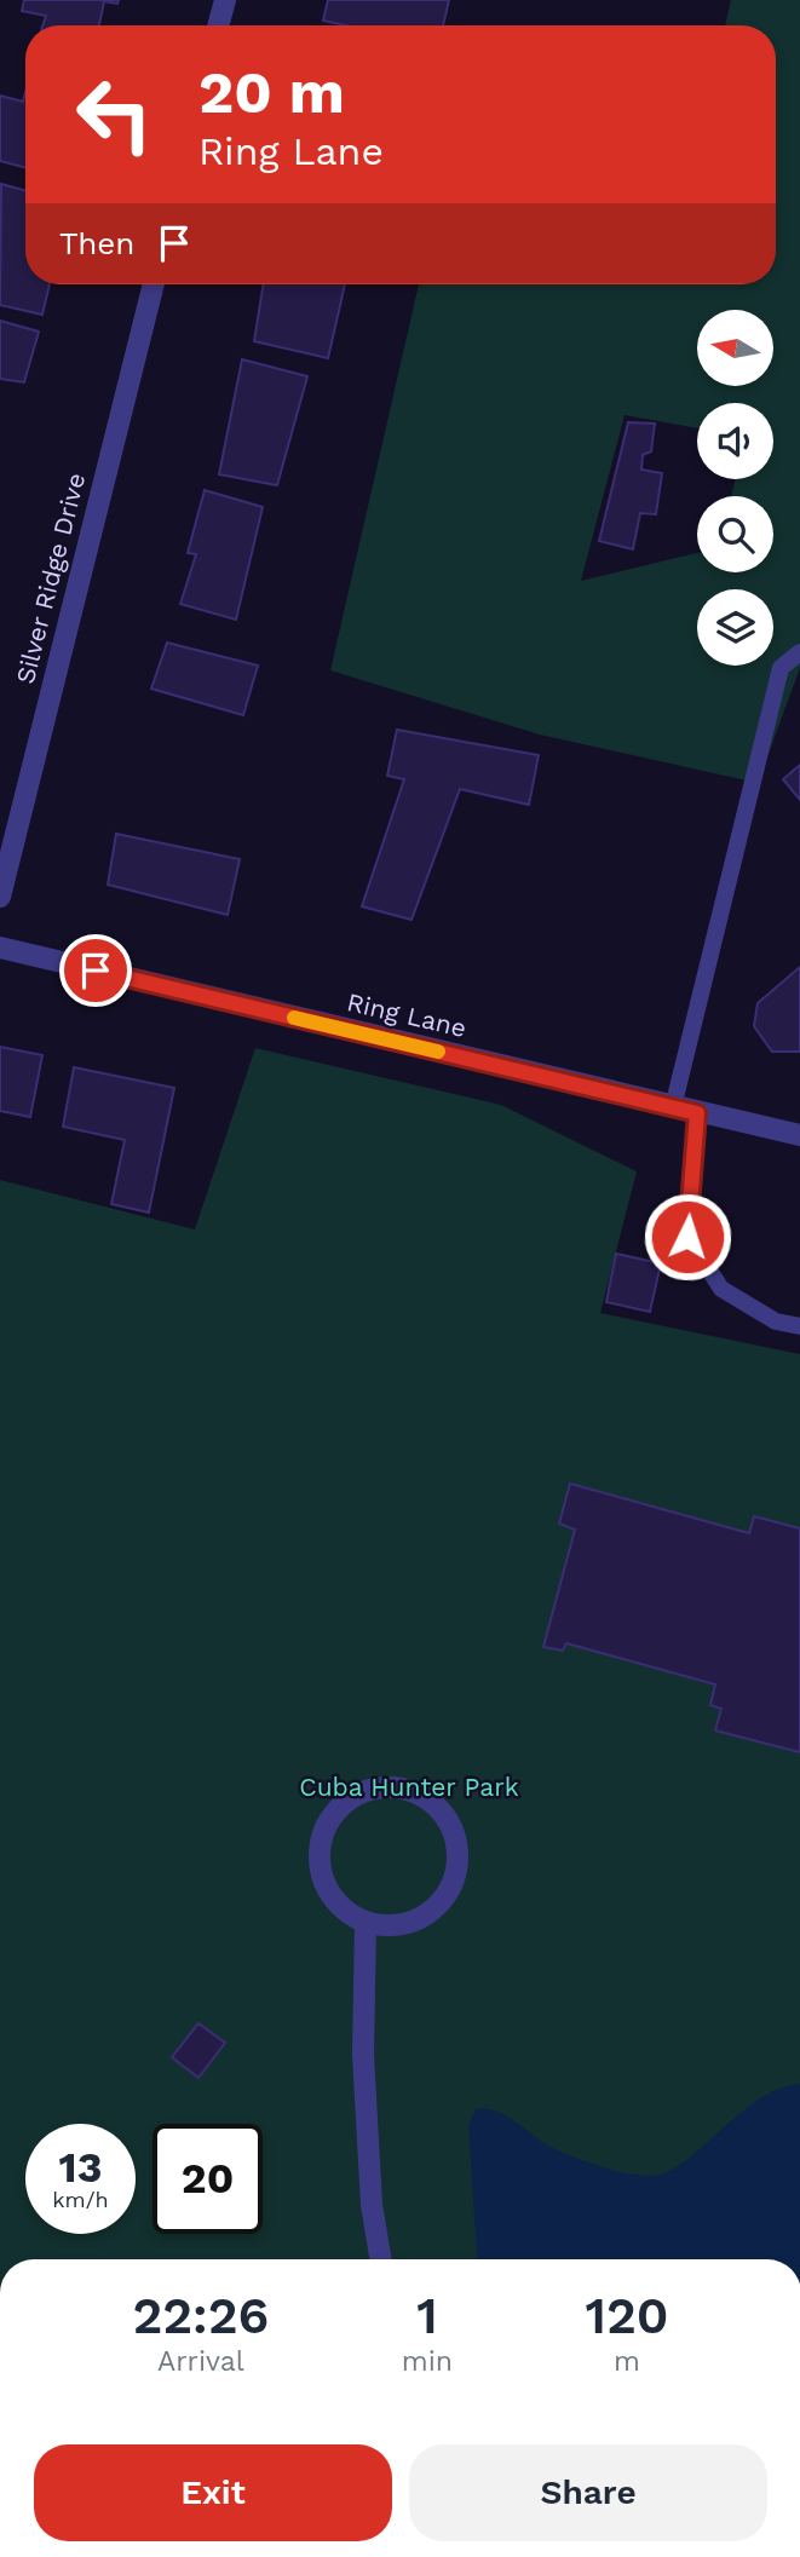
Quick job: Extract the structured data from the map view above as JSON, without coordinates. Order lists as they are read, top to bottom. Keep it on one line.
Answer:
{"streets":{"street":["Silver Ridge Drive","Ring Lane"]},"parks":["Cuba Hunter Park"],"north":"left","page":{"turn":["20 m","Ring Lane"],"then":"Then","speed":"13 km/h","limit":"20","eta":["22:26","Arrival","1","min","120","m"],"buttons":["Exit","Share"]}}
